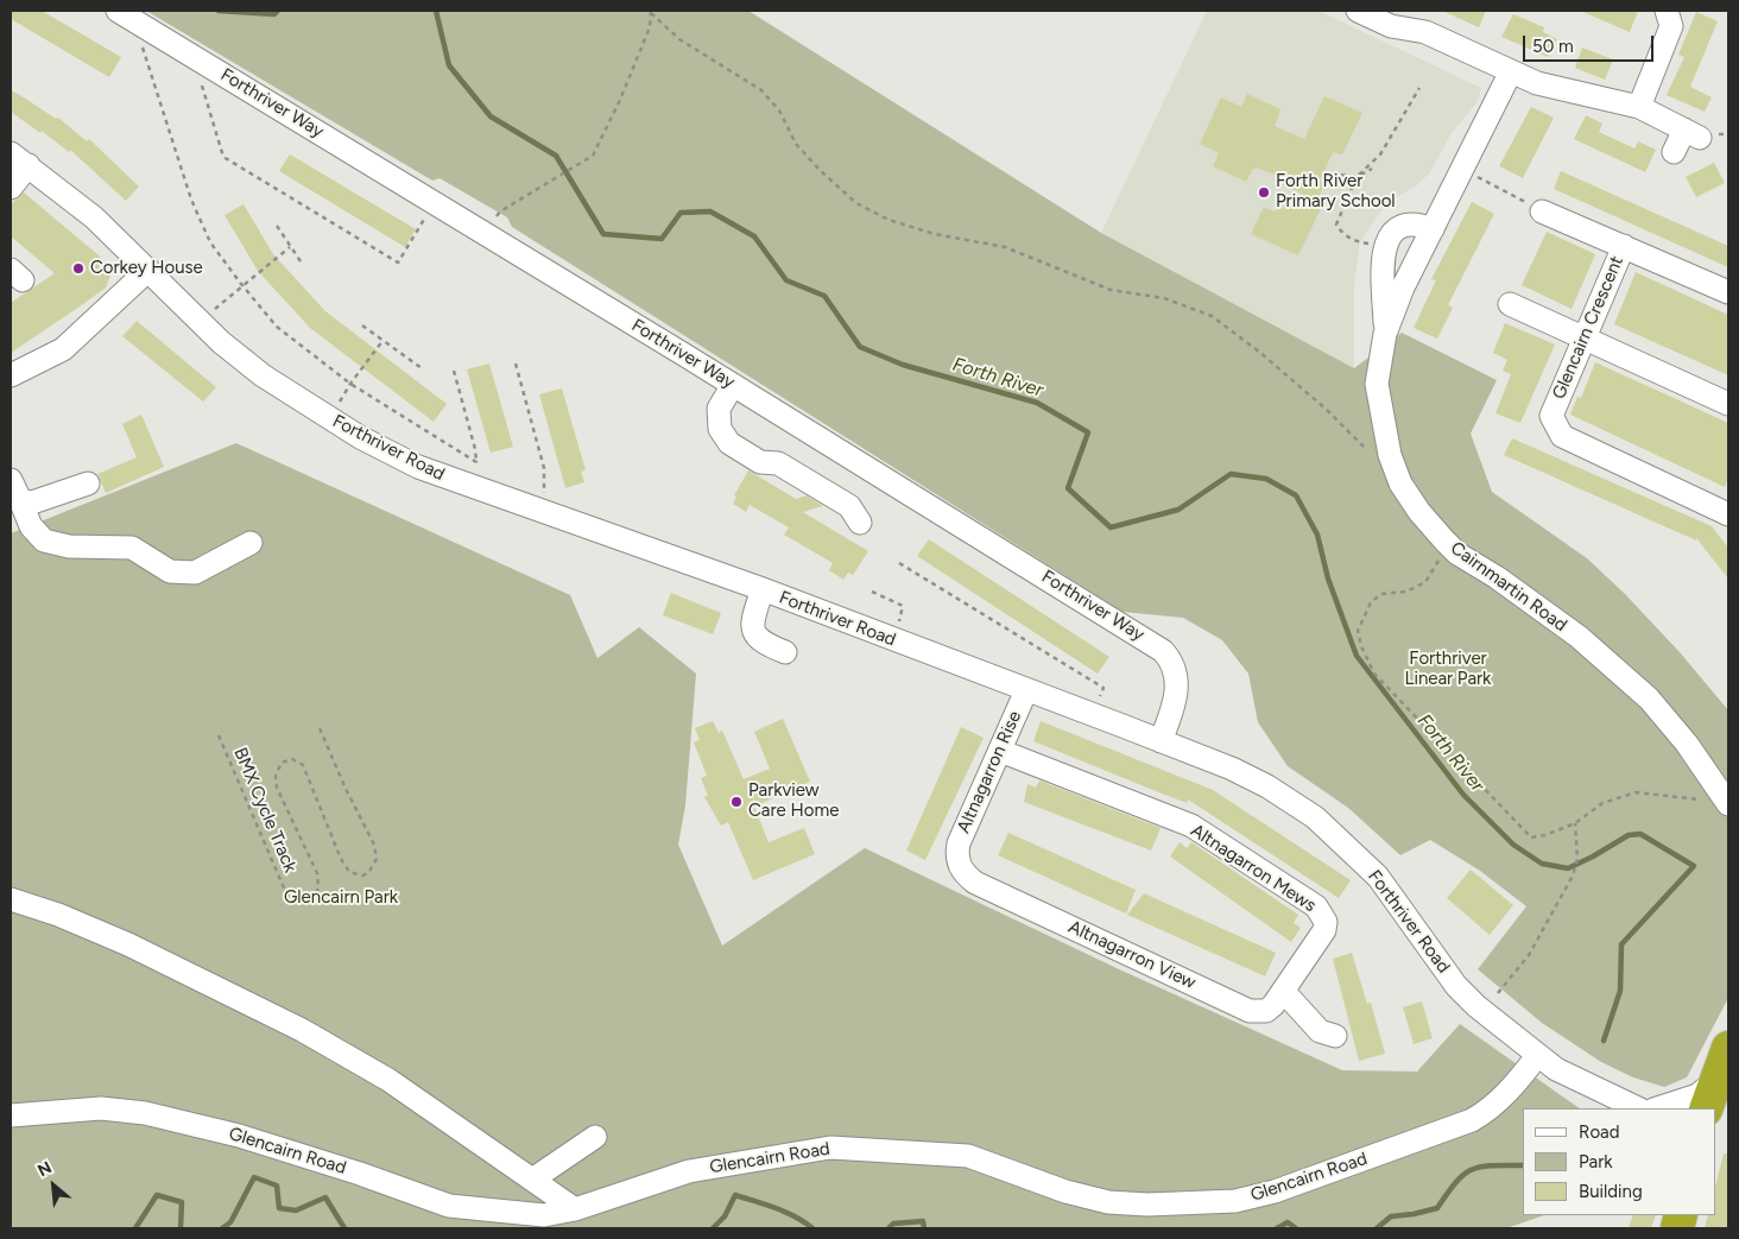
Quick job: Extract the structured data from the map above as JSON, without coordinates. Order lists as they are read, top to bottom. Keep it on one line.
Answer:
{"streets":{"street":["Forthriver Way","Glencairn Crescent","Forthriver Road","Cairnmartin Road","Altnagarron Rise","Altnagarron Mews","Altnagarron View","Glencairn Road"],"path":["BMX Cycle Track"]},"crossings":[["Forthriver Way","Forthriver Road"],["Forthriver Road","Altnagarron Rise"],["Forthriver Road","Glencairn Road"],["Altnagarron Rise","Altnagarron Mews"],["Altnagarron Rise","Altnagarron View"],["Altnagarron Mews","Altnagarron View"]],"water":["Forth River"],"parks":["Forthriver Linear Park","Glencairn Park"],"places":["Forth River Primary School","Corkey House","Parkview Care Home"],"legend":["Road","Park","Building"],"scale_bar":"50 m","north":"top left"}
